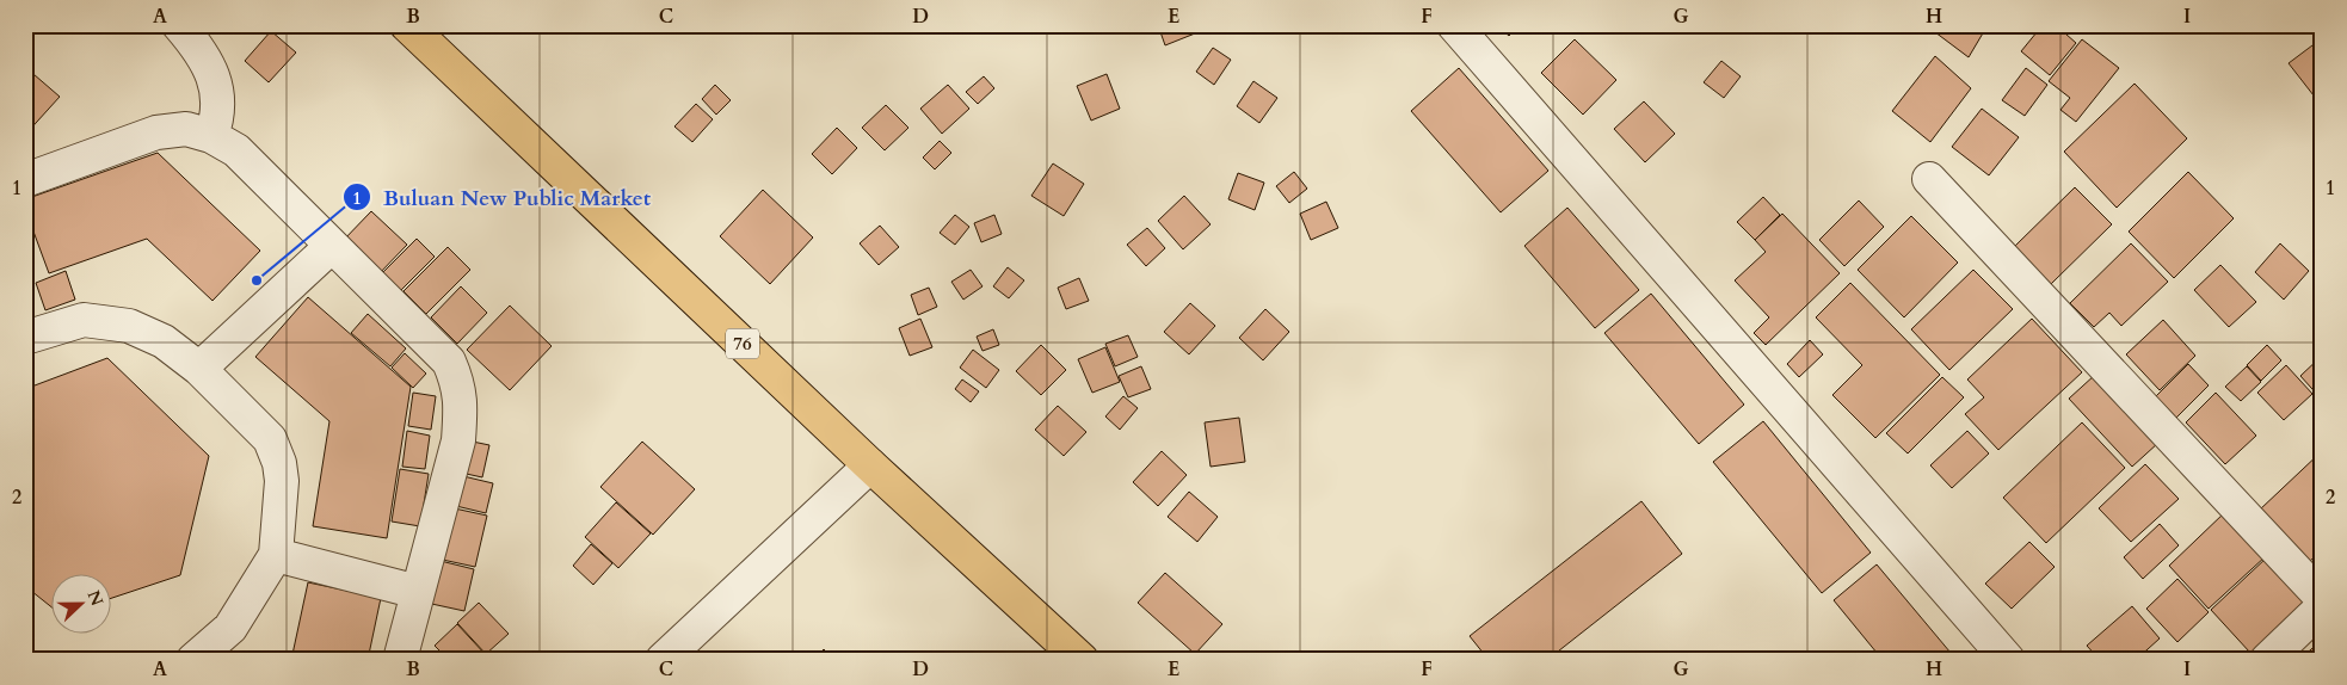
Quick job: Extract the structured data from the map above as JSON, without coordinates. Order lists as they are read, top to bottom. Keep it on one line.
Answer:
{"streets":{"highway":["76"]},"places":["Buluan New Public Market"],"north":"right","grid":{"columns":["A","B","C","D","E","F","G","H","I"],"rows":["1","2"]}}
